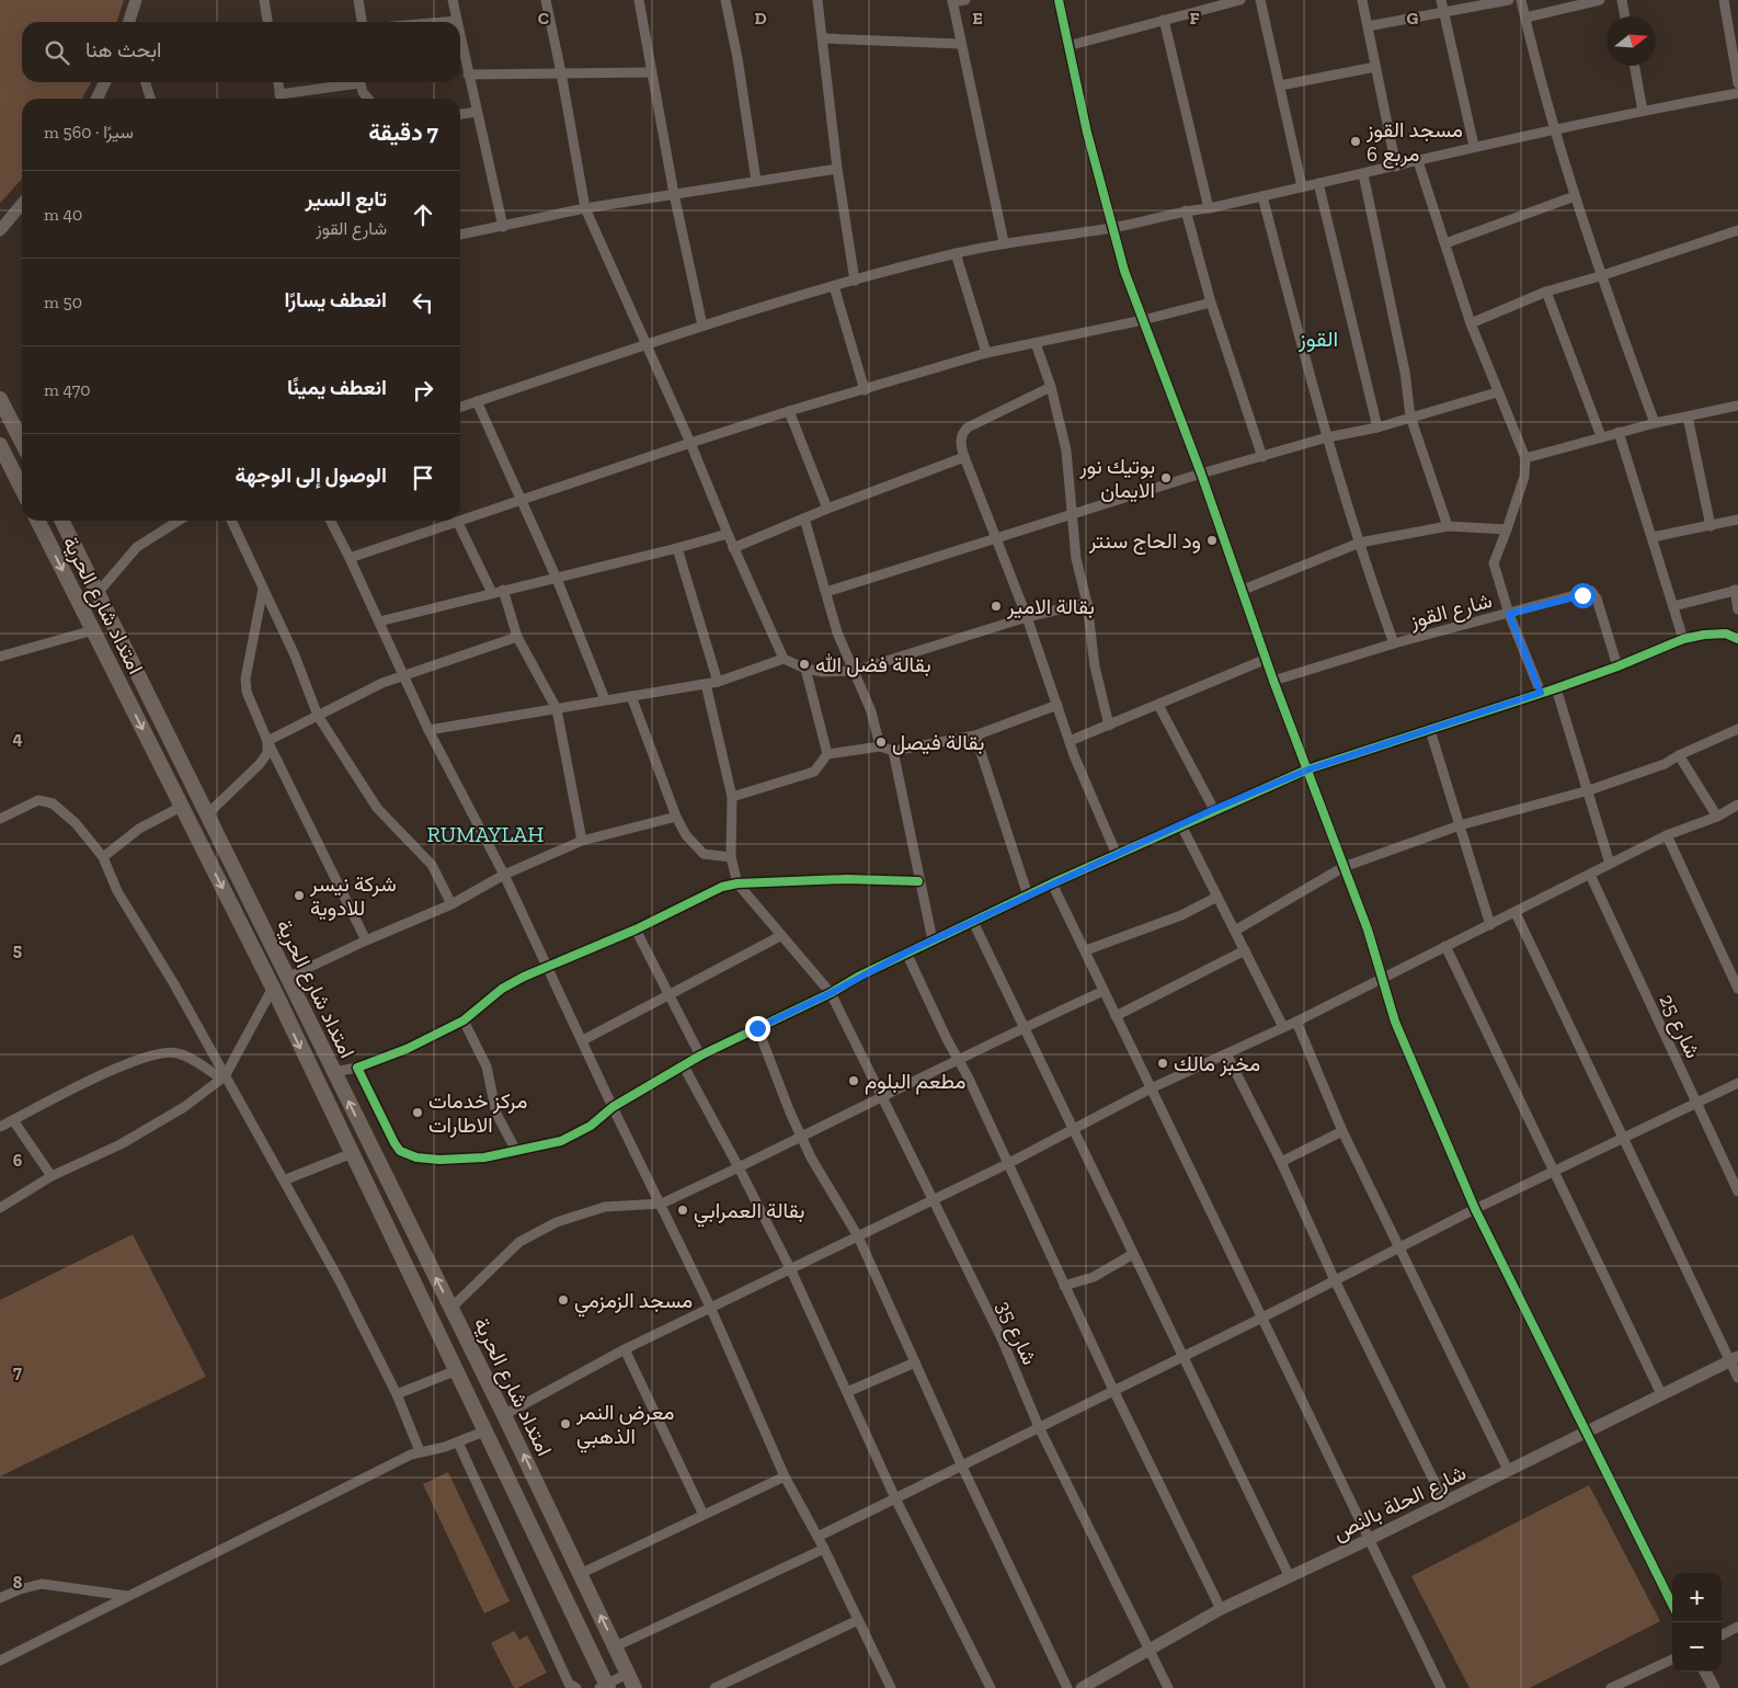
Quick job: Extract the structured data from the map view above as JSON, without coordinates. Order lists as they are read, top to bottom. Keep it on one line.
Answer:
{"streets":{"main road":["امتداد شارع الحرية"],"street":["شارع القوز","شارع 25","شارع 35","شارع الحلة بالنص"]},"crossings":[["شارع 35","شارع الحلة بالنص"]],"districts":["القوز","RUMAYLAH"],"places":["مسجد القوز مربع 6","بوتيك نور الايمان","ود الحاج سنتر","بقالة الامير","بقالة فضل الله","بقالة فيصل","شركة نيسر للادوية","مخبز مالك","مطعم البلوم","مركز خدمات الاطارات","بقالة العمرابي","مسجد الزمزمي","معرض النمر الذهبي"],"north":"right","page":{"search":"ابحث هنا","heading":["7 دقيقة","سيرًا · 560 m"],"list":[["تابع السير","شارع القوز","40 m"],["انعطف يسارًا","50 m"],["انعطف يمينًا","470 m"],"الوصول إلى الوجهة"],"map_buttons":["+","−"]},"grid":{"columns":["C","D","E","F","G"],"rows":["4","5","6","7","8"]}}
